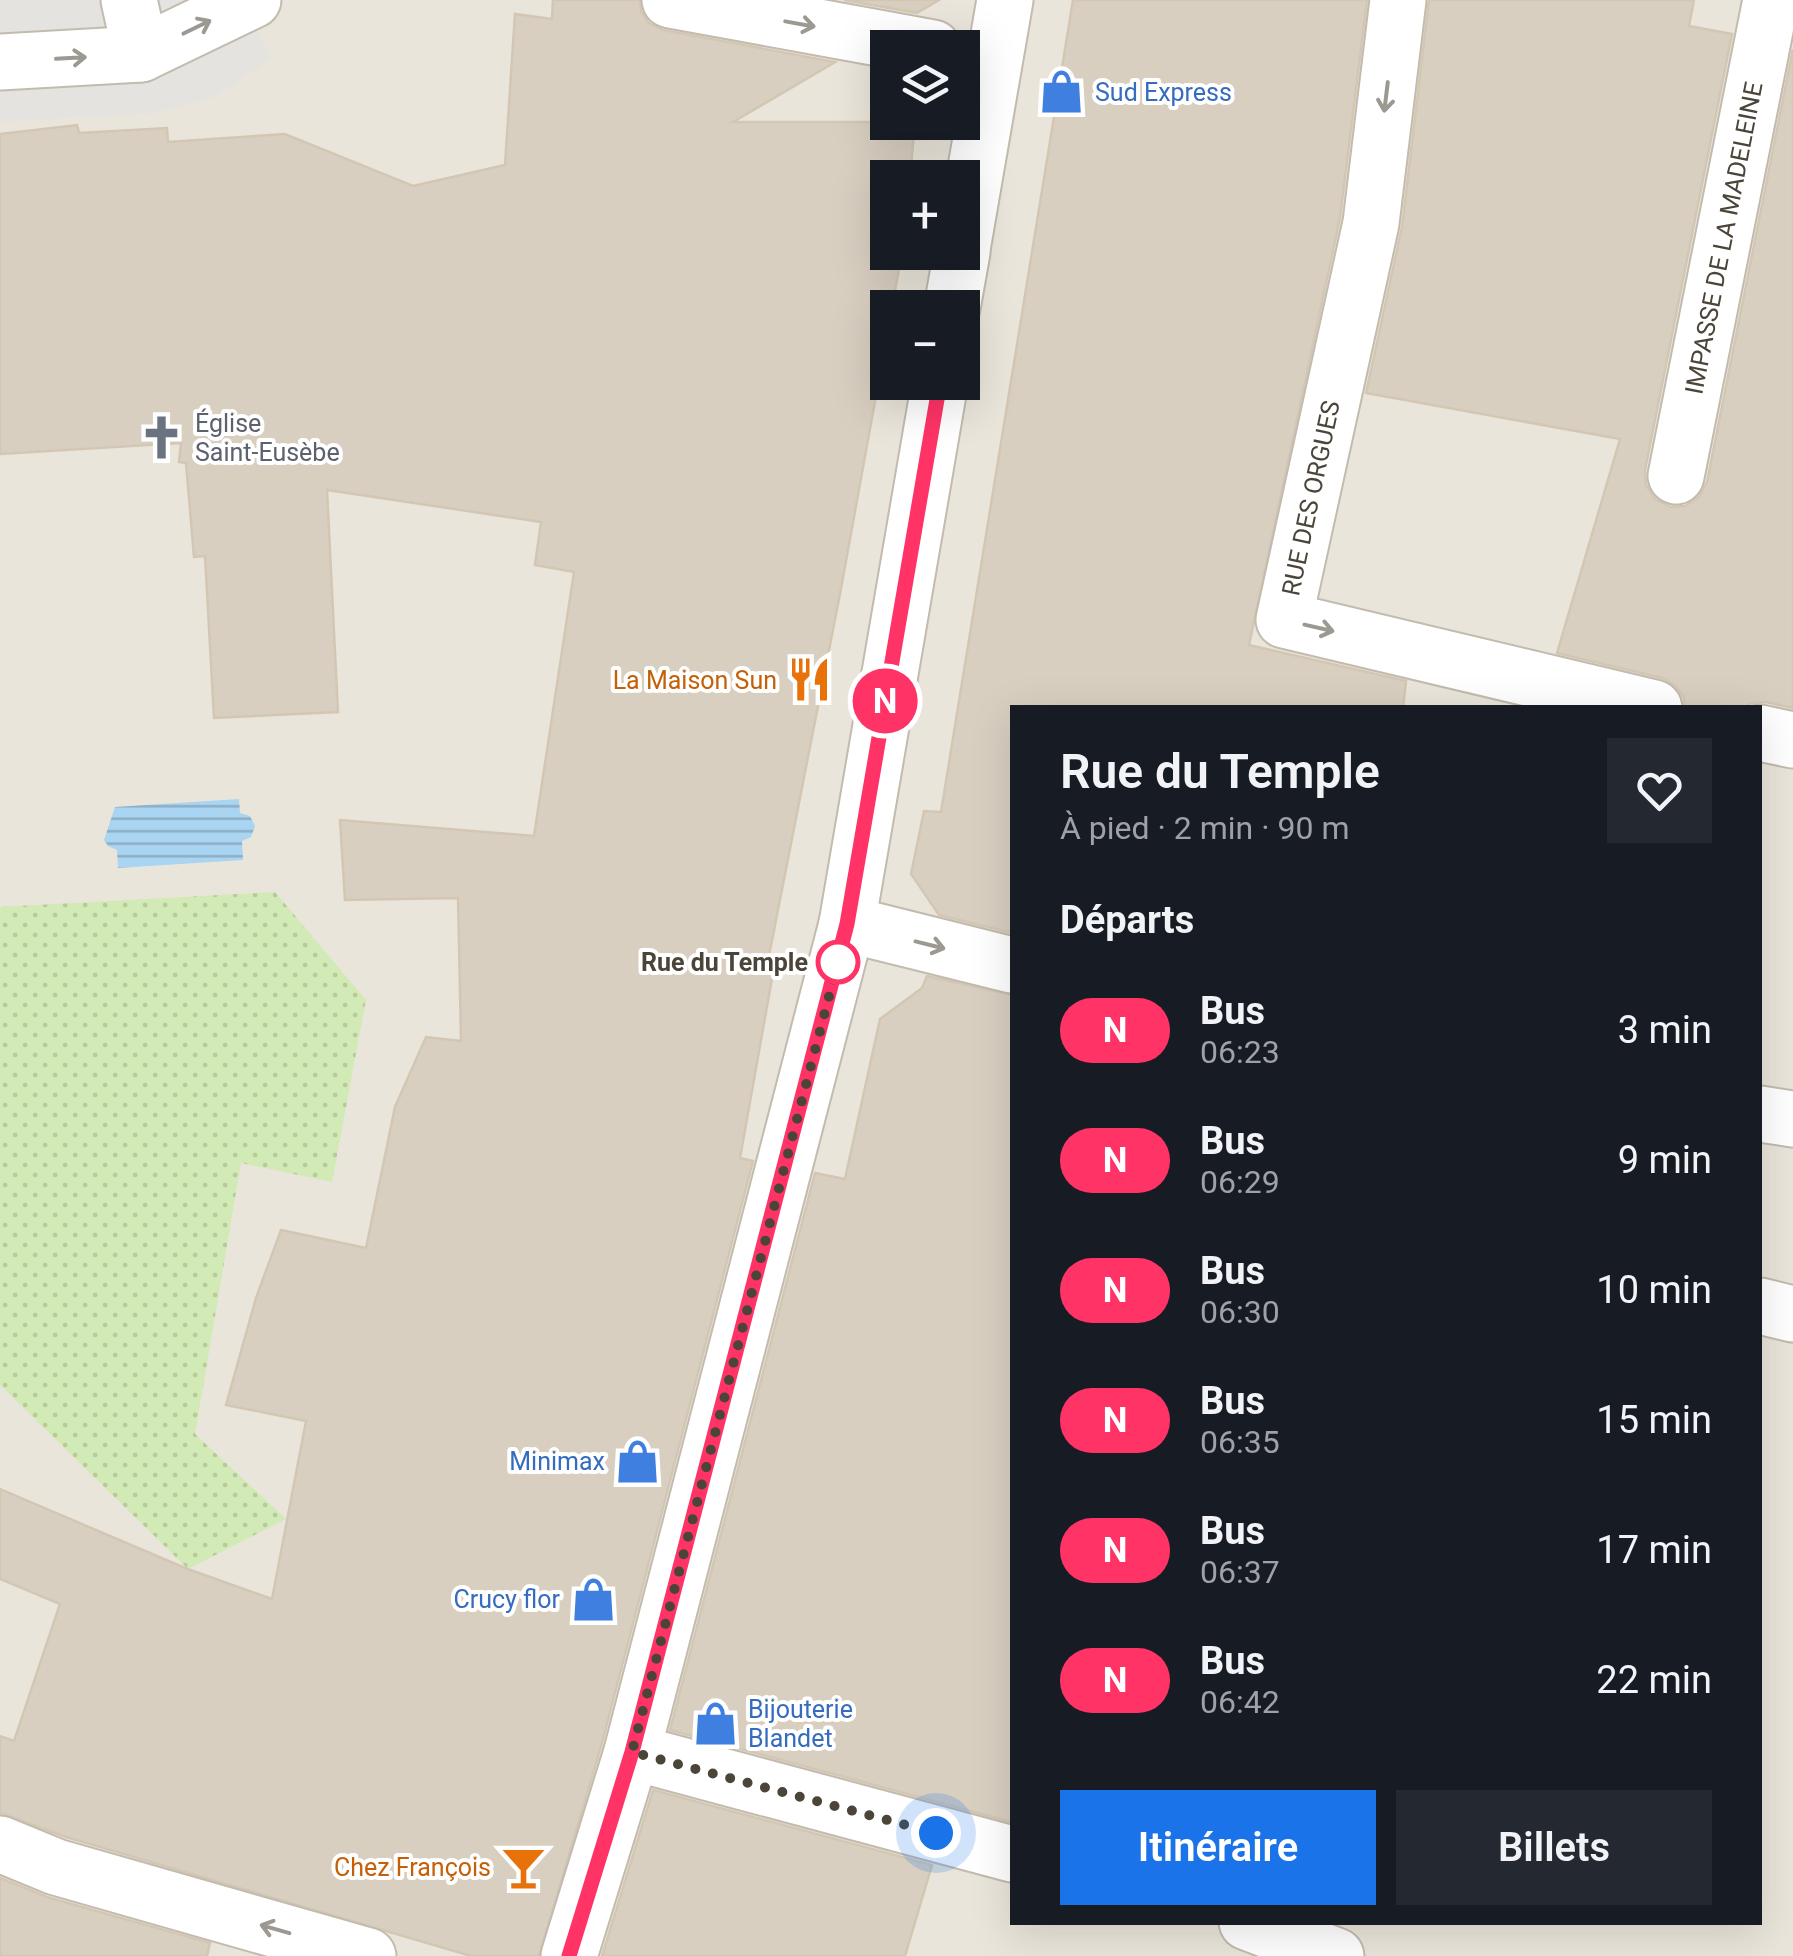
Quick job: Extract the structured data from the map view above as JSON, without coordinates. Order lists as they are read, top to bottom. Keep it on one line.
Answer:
{"streets":{"street":["IMPASSE DE LA MADELEINE","RUE DES ORGUES"]},"places":{"shop":["Sud Express","Minimax","Crucy flor","Bijouterie Blandet"],"church":["Église Saint-Eusèbe"],"restaurant":["La Maison Sun"],"other":["Rue du Temple"],"bar":["Chez François"]},"lines":["bus line N"],"page":{"on_map":"N","map_buttons":["+","−"],"heading":[["Rue du Temple","À pied · 2 min · 90 m"],"Départs"],"list":[{"mark":"N","name":"Bus","note":"06:23","value":"3 min"},{"mark":"N","name":"Bus","note":"06:29","value":"9 min"},{"mark":"N","name":"Bus","note":"06:30","value":"10 min"},{"mark":"N","name":"Bus","note":"06:35","value":"15 min"},{"mark":"N","name":"Bus","note":"06:37","value":"17 min"},{"mark":"N","name":"Bus","note":"06:42","value":"22 min"}],"buttons":["Itinéraire","Billets"]}}
